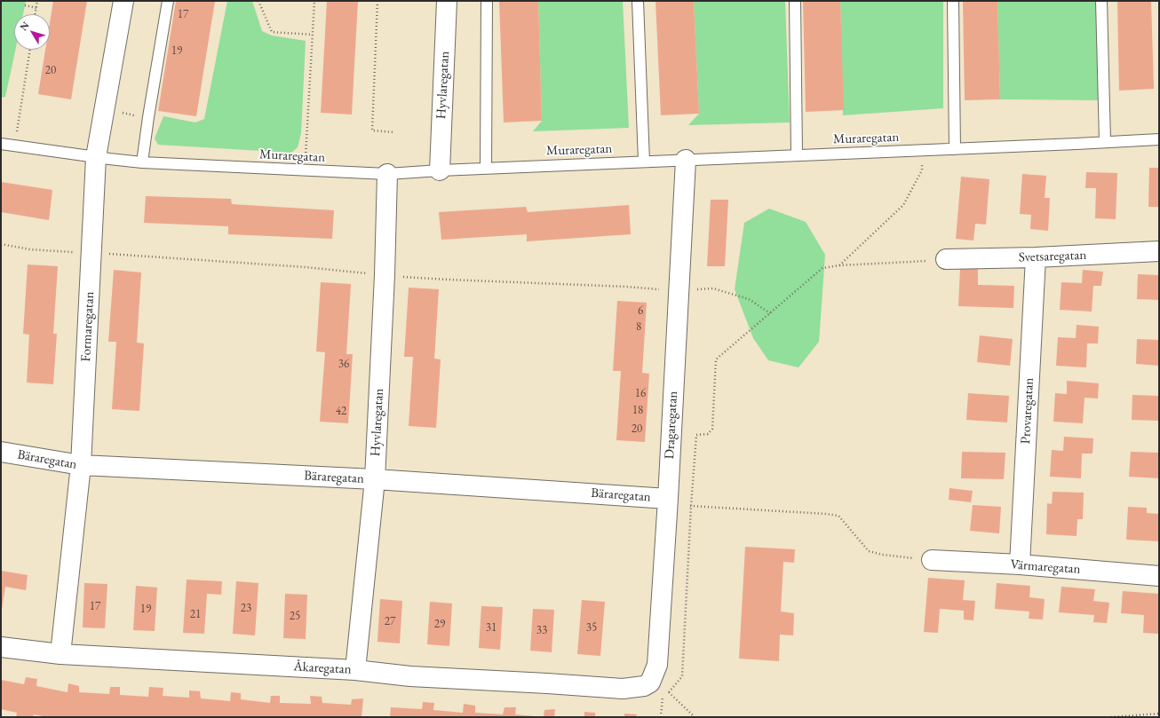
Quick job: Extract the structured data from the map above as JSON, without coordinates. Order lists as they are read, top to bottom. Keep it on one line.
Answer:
{"streets":{"street":["Hyvlaregatan","Svetsaregatan","Formaregatan","Provaregatan","Dragaregatan","Bäraregatan","Värmaregatan","Åkaregatan"],"lane":["Muraregatan"]},"crossings":[["Hyvlaregatan","Muraregatan"],["Hyvlaregatan","Bäraregatan"],["Hyvlaregatan","Åkaregatan"],["Muraregatan","Formaregatan"],["Muraregatan","Dragaregatan"],["Svetsaregatan","Provaregatan"],["Formaregatan","Bäraregatan"],["Formaregatan","Åkaregatan"],["Provaregatan","Värmaregatan"],["Dragaregatan","Bäraregatan"],["Dragaregatan","Åkaregatan"]],"house_numbers":["17","19","20","6","8","36","16","18","42","20","17","23","19","21","25","27","29","31","35","33"],"north":"top left"}
